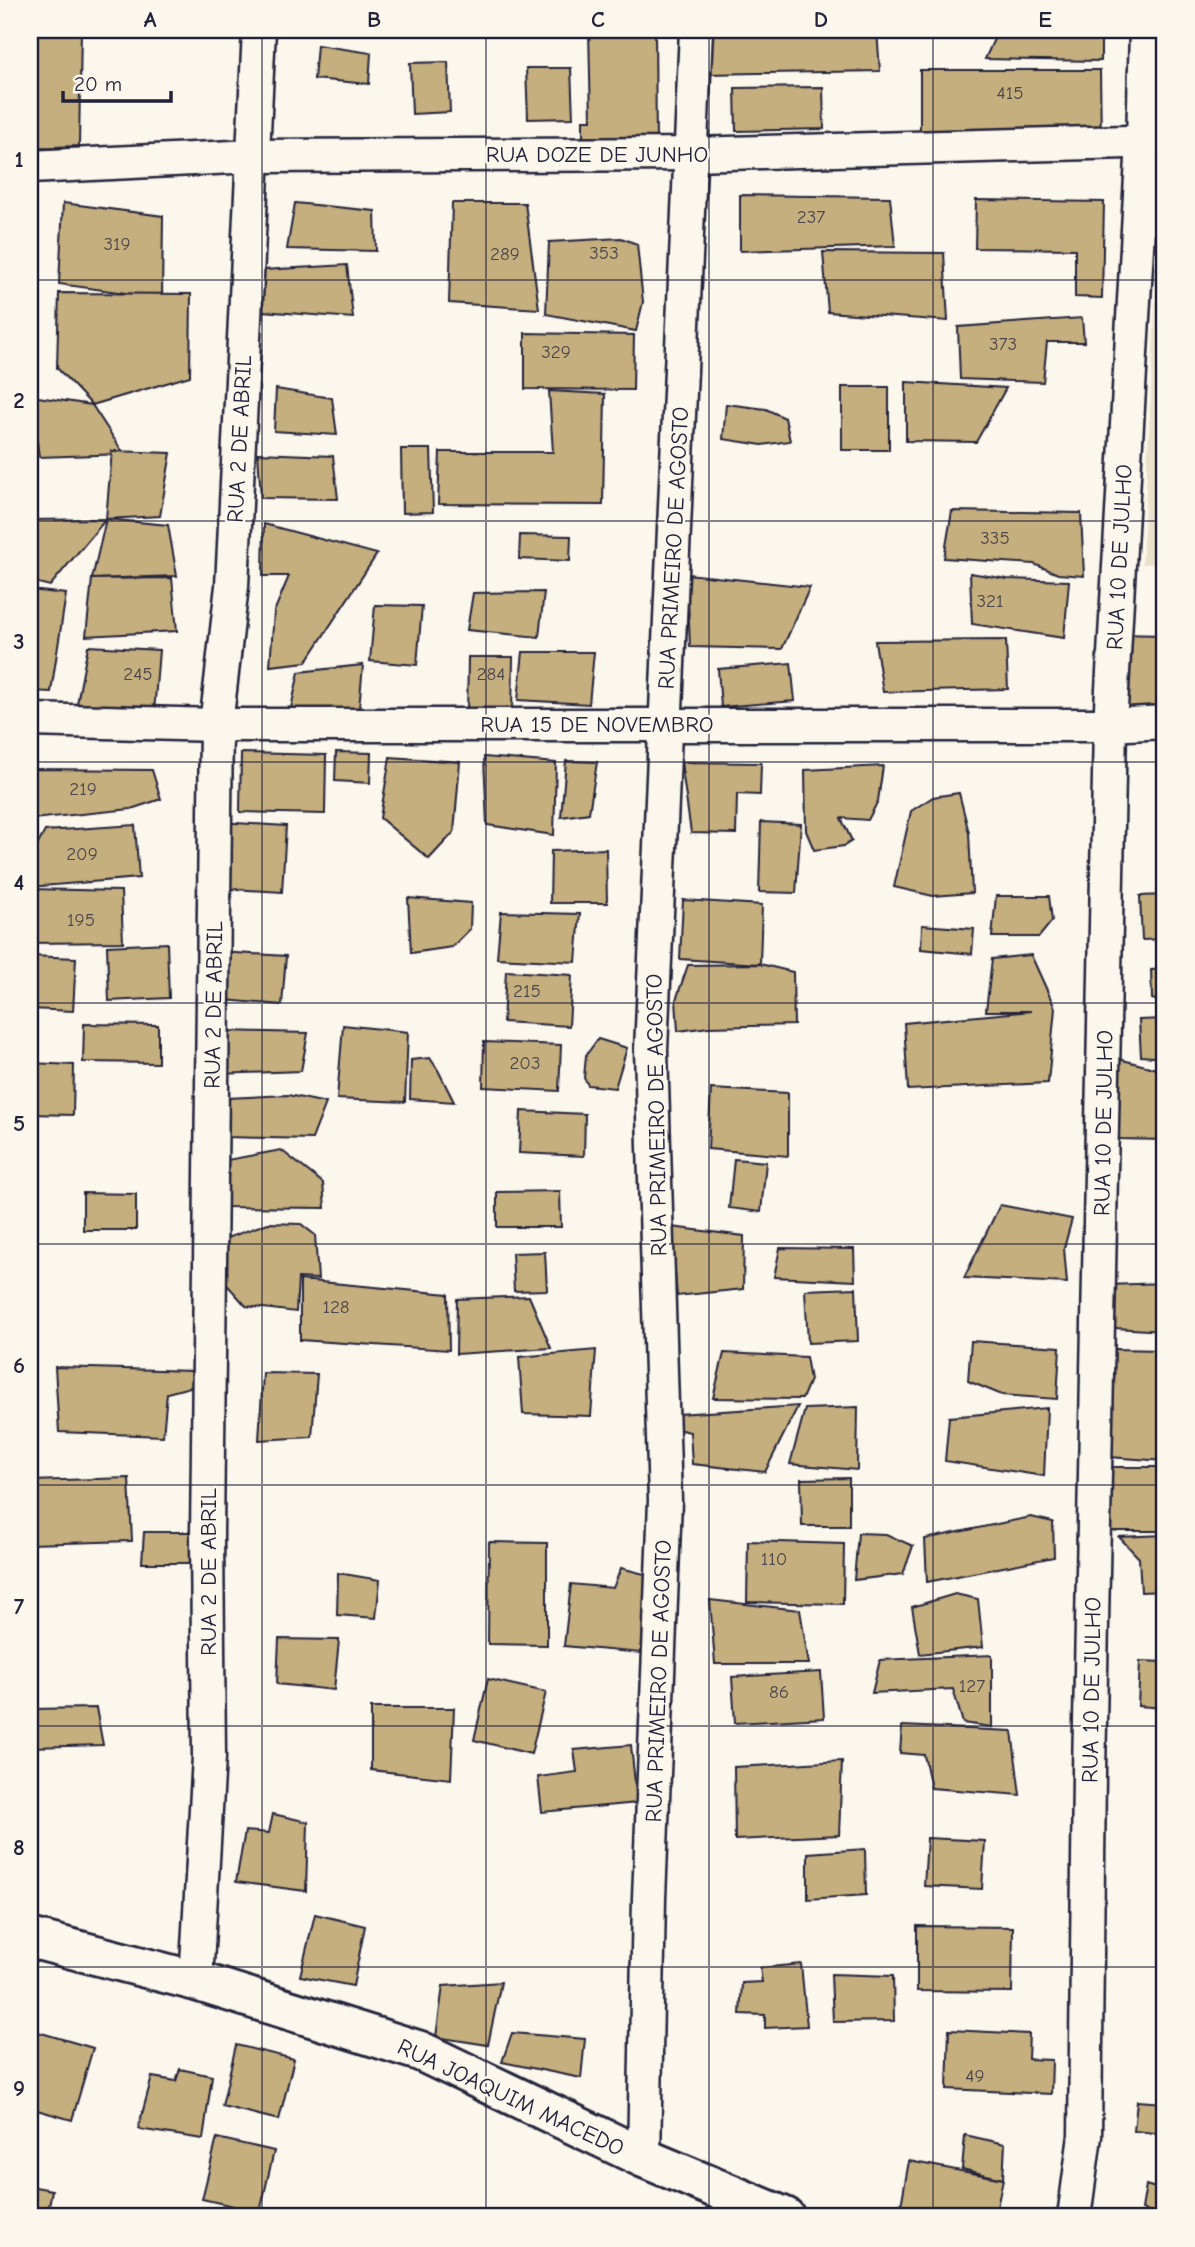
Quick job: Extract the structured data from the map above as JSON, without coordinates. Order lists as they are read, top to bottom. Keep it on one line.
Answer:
{"streets":{"street":["RUA DOZE DE JUNHO","RUA 2 DE ABRIL","RUA PRIMEIRO DE AGOSTO","RUA 10 DE JULHO","RUA 15 DE NOVEMBRO","RUA JOAQUIM MACEDO"]},"crossings":[["RUA DOZE DE JUNHO","RUA 2 DE ABRIL"],["RUA DOZE DE JUNHO","RUA PRIMEIRO DE AGOSTO"],["RUA DOZE DE JUNHO","RUA 10 DE JULHO"],["RUA 2 DE ABRIL","RUA 15 DE NOVEMBRO"],["RUA 2 DE ABRIL","RUA JOAQUIM MACEDO"],["RUA PRIMEIRO DE AGOSTO","RUA 15 DE NOVEMBRO"],["RUA PRIMEIRO DE AGOSTO","RUA JOAQUIM MACEDO"],["RUA 10 DE JULHO","RUA 15 DE NOVEMBRO"]],"house_numbers":["415","237","319","353","289","373","329","335","321","245","284","219","209","195","215","203","128","110","127","86","49"],"scale_bar":"20 m","grid":{"columns":["A","B","C","D","E"],"rows":["1","2","3","4","5","6","7","8","9"]}}
